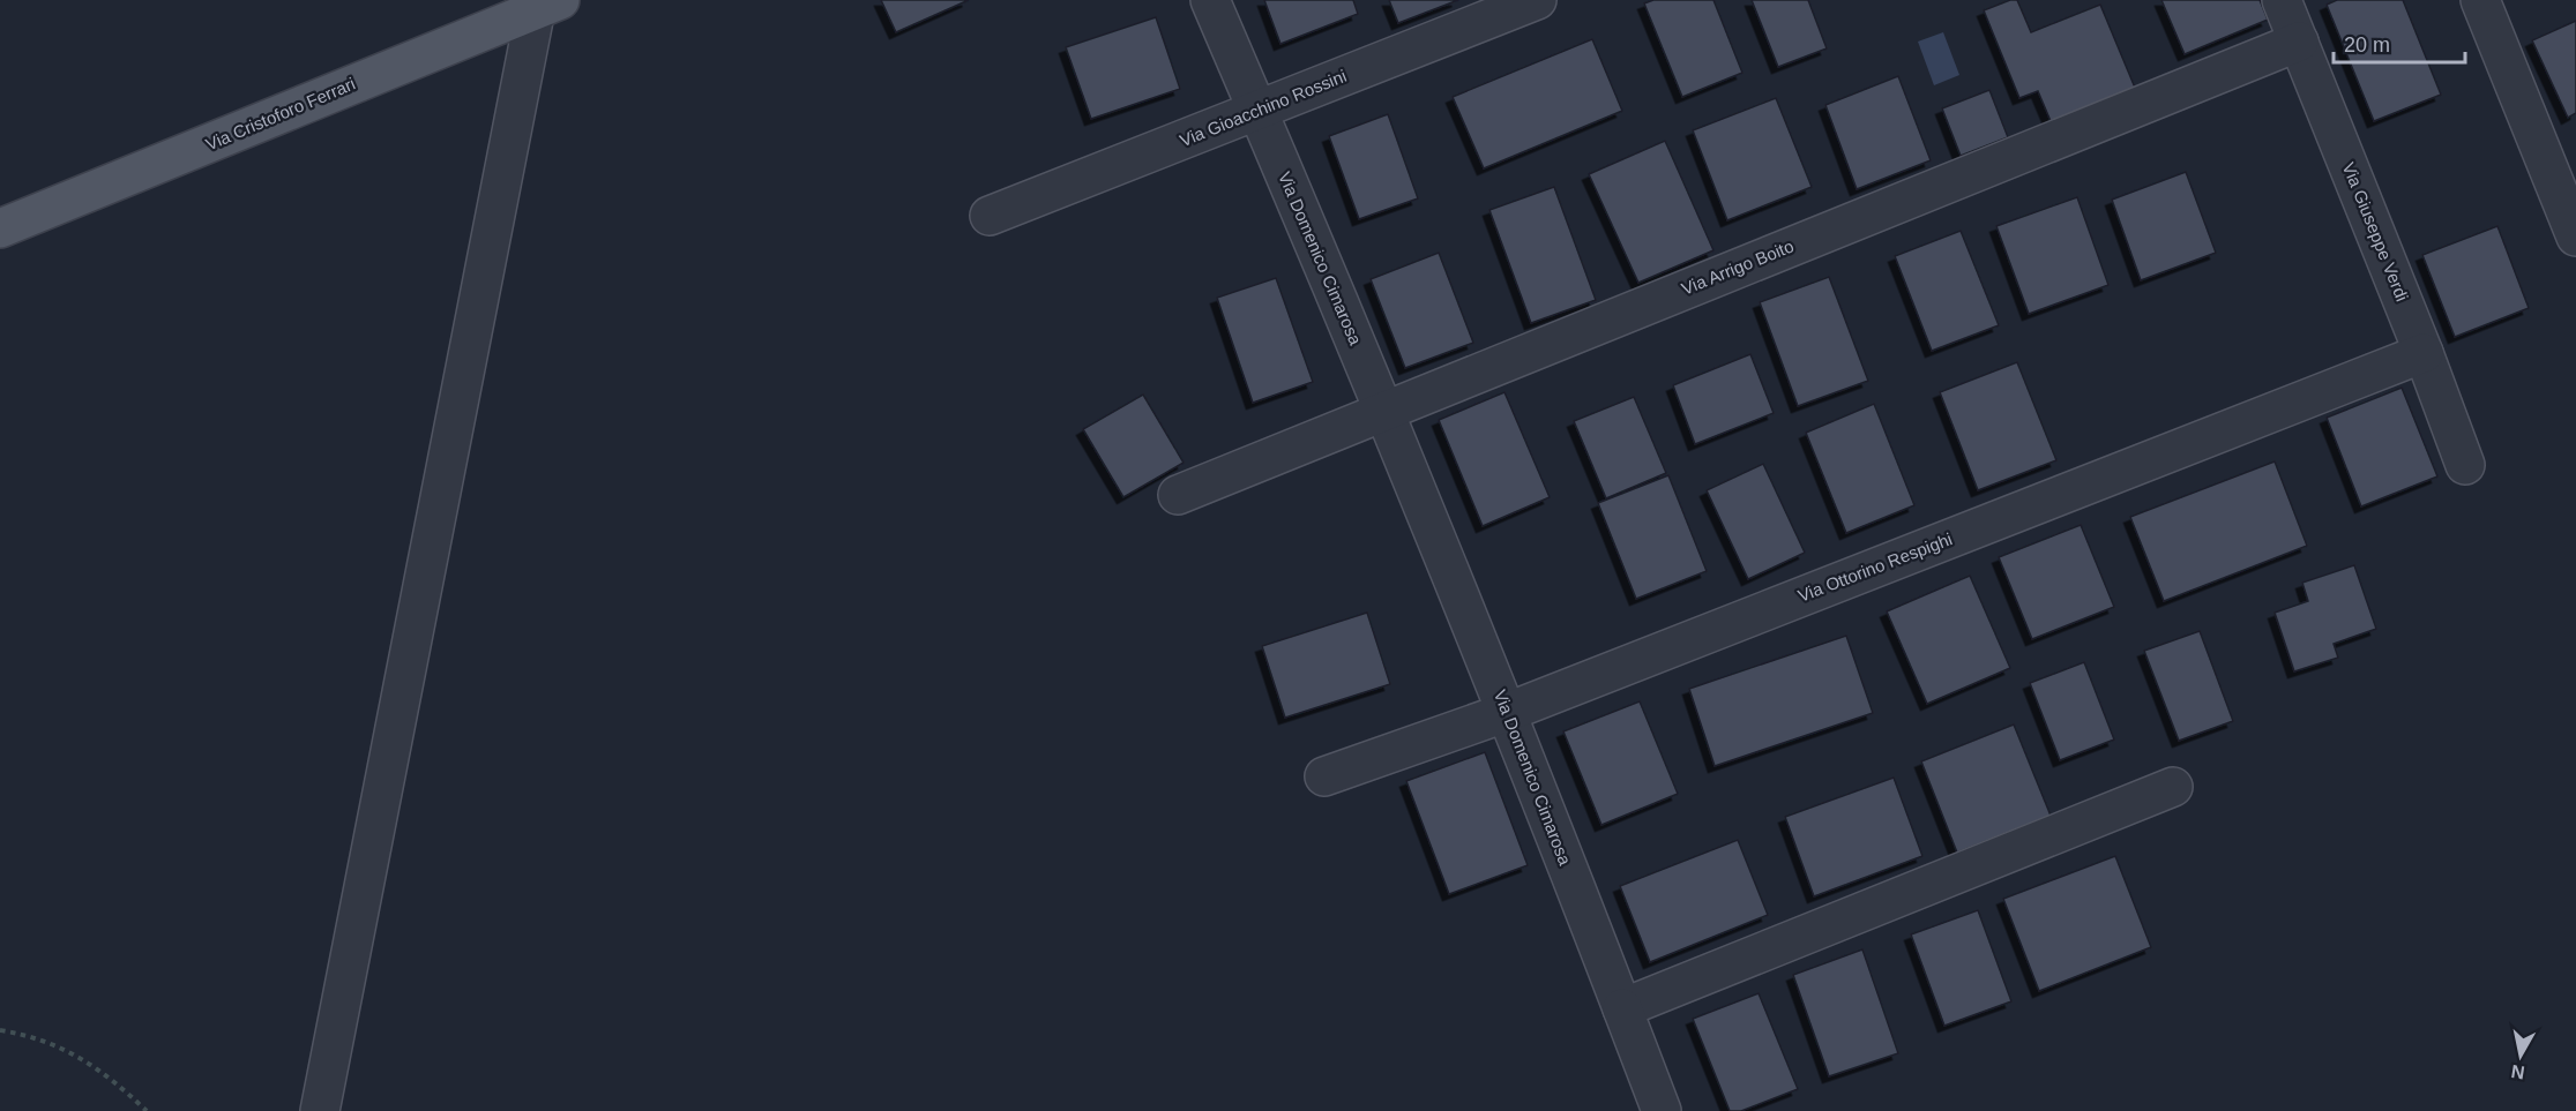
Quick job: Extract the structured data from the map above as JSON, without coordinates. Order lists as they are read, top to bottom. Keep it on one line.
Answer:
{"streets":{"main road":["Via Cristoforo Ferrari"],"street":["Via Gioacchino Rossini","Via Giuseppe Verdi","Via Domenico Cimarosa","Via Arrigo Boito","Via Ottorino Respighi"]},"crossings":[["Via Gioacchino Rossini","Via Domenico Cimarosa"],["Via Giuseppe Verdi","Via Arrigo Boito"],["Via Giuseppe Verdi","Via Ottorino Respighi"],["Via Domenico Cimarosa","Via Arrigo Boito"],["Via Domenico Cimarosa","Via Ottorino Respighi"]],"scale_bar":"20 m","north":"bottom"}
